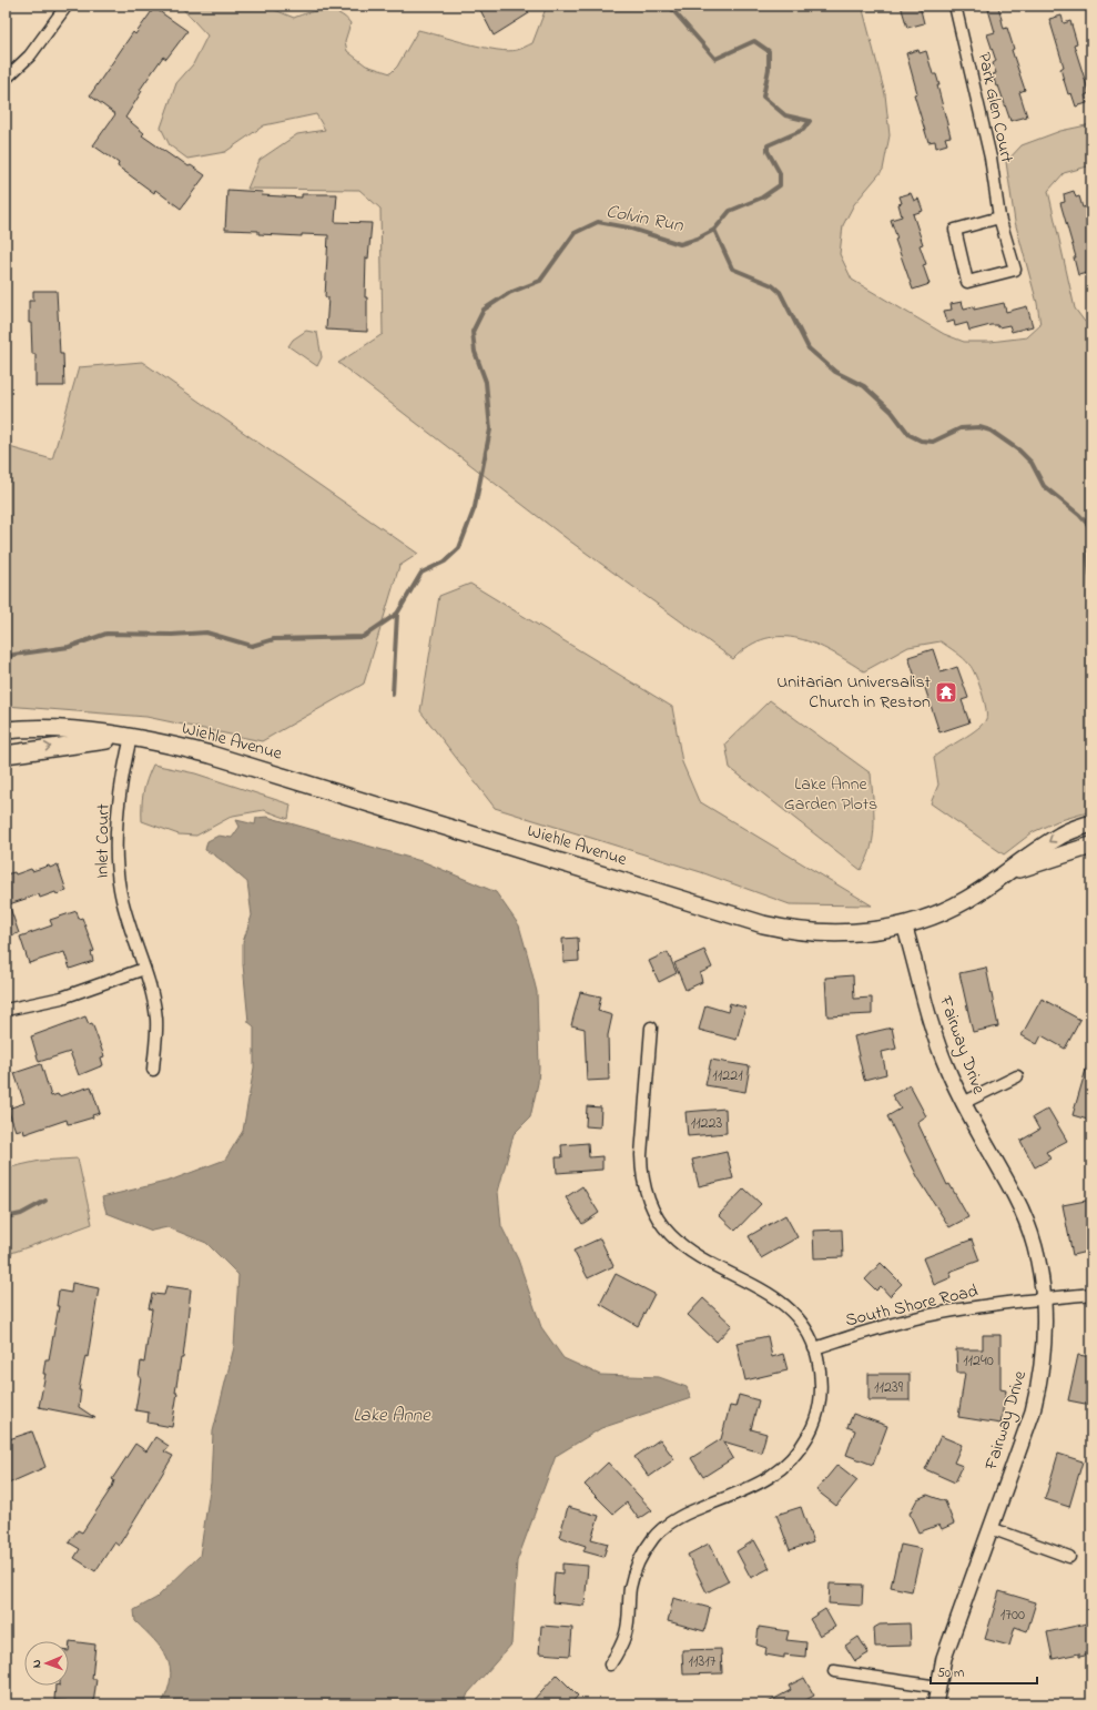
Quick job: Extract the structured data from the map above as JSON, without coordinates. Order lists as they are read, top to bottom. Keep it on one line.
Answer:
{"streets":{"main road":["Wiehle Avenue"],"street":["Park Glen Court","Inlet Court","Fairway Drive","South Shore Road"]},"crossings":[["Wiehle Avenue","Inlet Court"],["Wiehle Avenue","Fairway Drive"],["Fairway Drive","South Shore Road"]],"water":["Colvin Run","Lake Anne"],"parks":["Lake Anne Garden Plots"],"places":{"temple":["Unitarian Universalist Church in Reston"]},"house_numbers":["11221","11223","11240","11239","1700","11317"],"scale_bar":"50 m","north":"left"}
